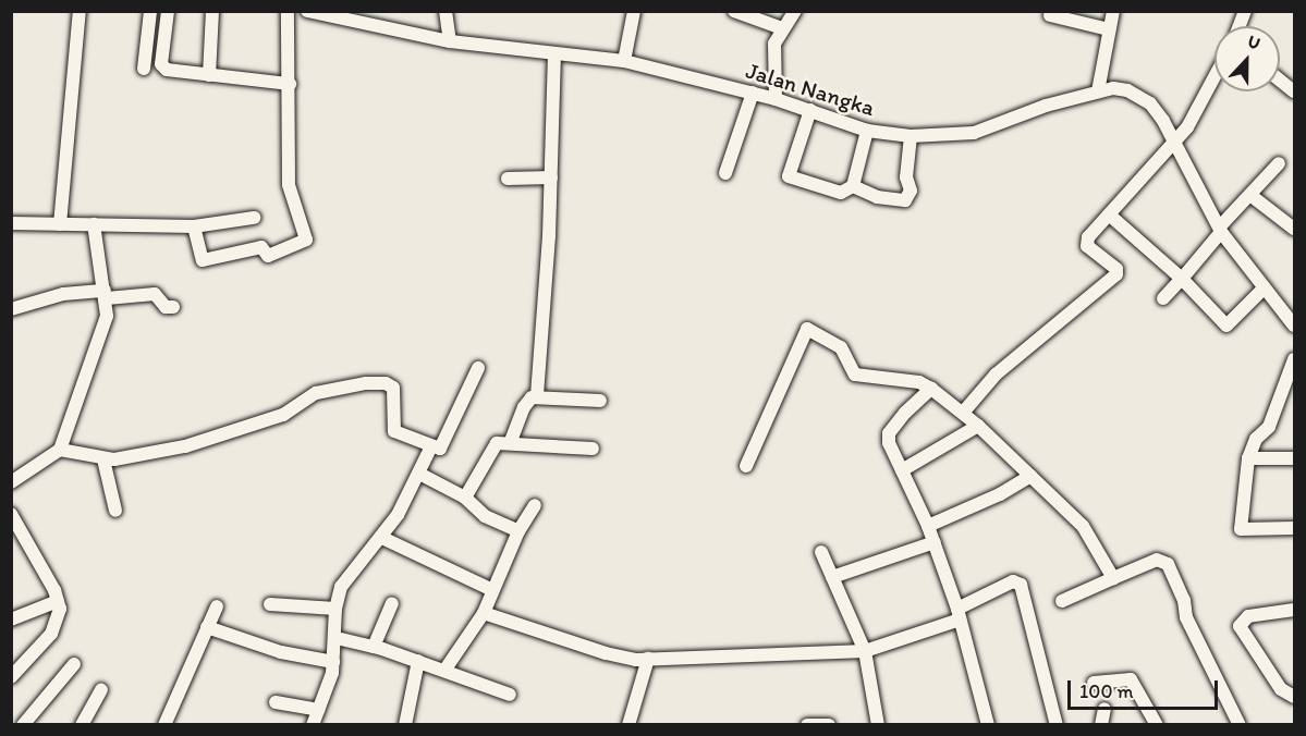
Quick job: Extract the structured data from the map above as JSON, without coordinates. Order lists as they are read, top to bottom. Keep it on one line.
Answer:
{"streets":{"street":["Jalan Nangka"]},"scale_bar":"100 m","north":"top"}
